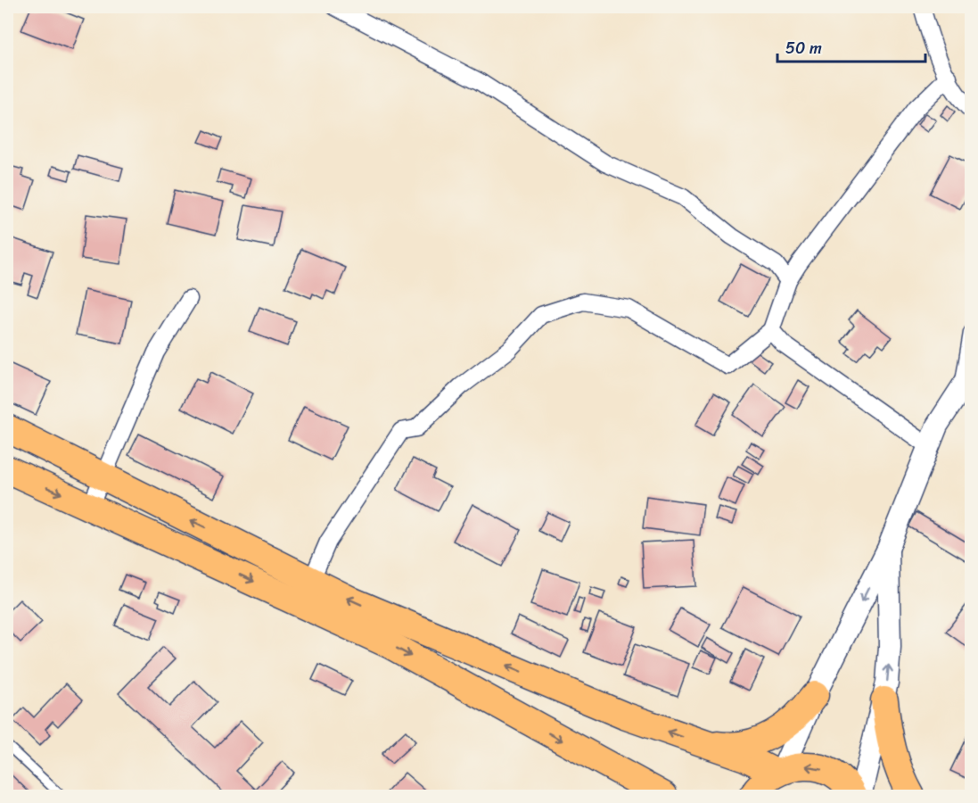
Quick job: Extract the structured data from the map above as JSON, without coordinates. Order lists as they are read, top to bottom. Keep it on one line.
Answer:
{"scale_bar":"50 m"}
